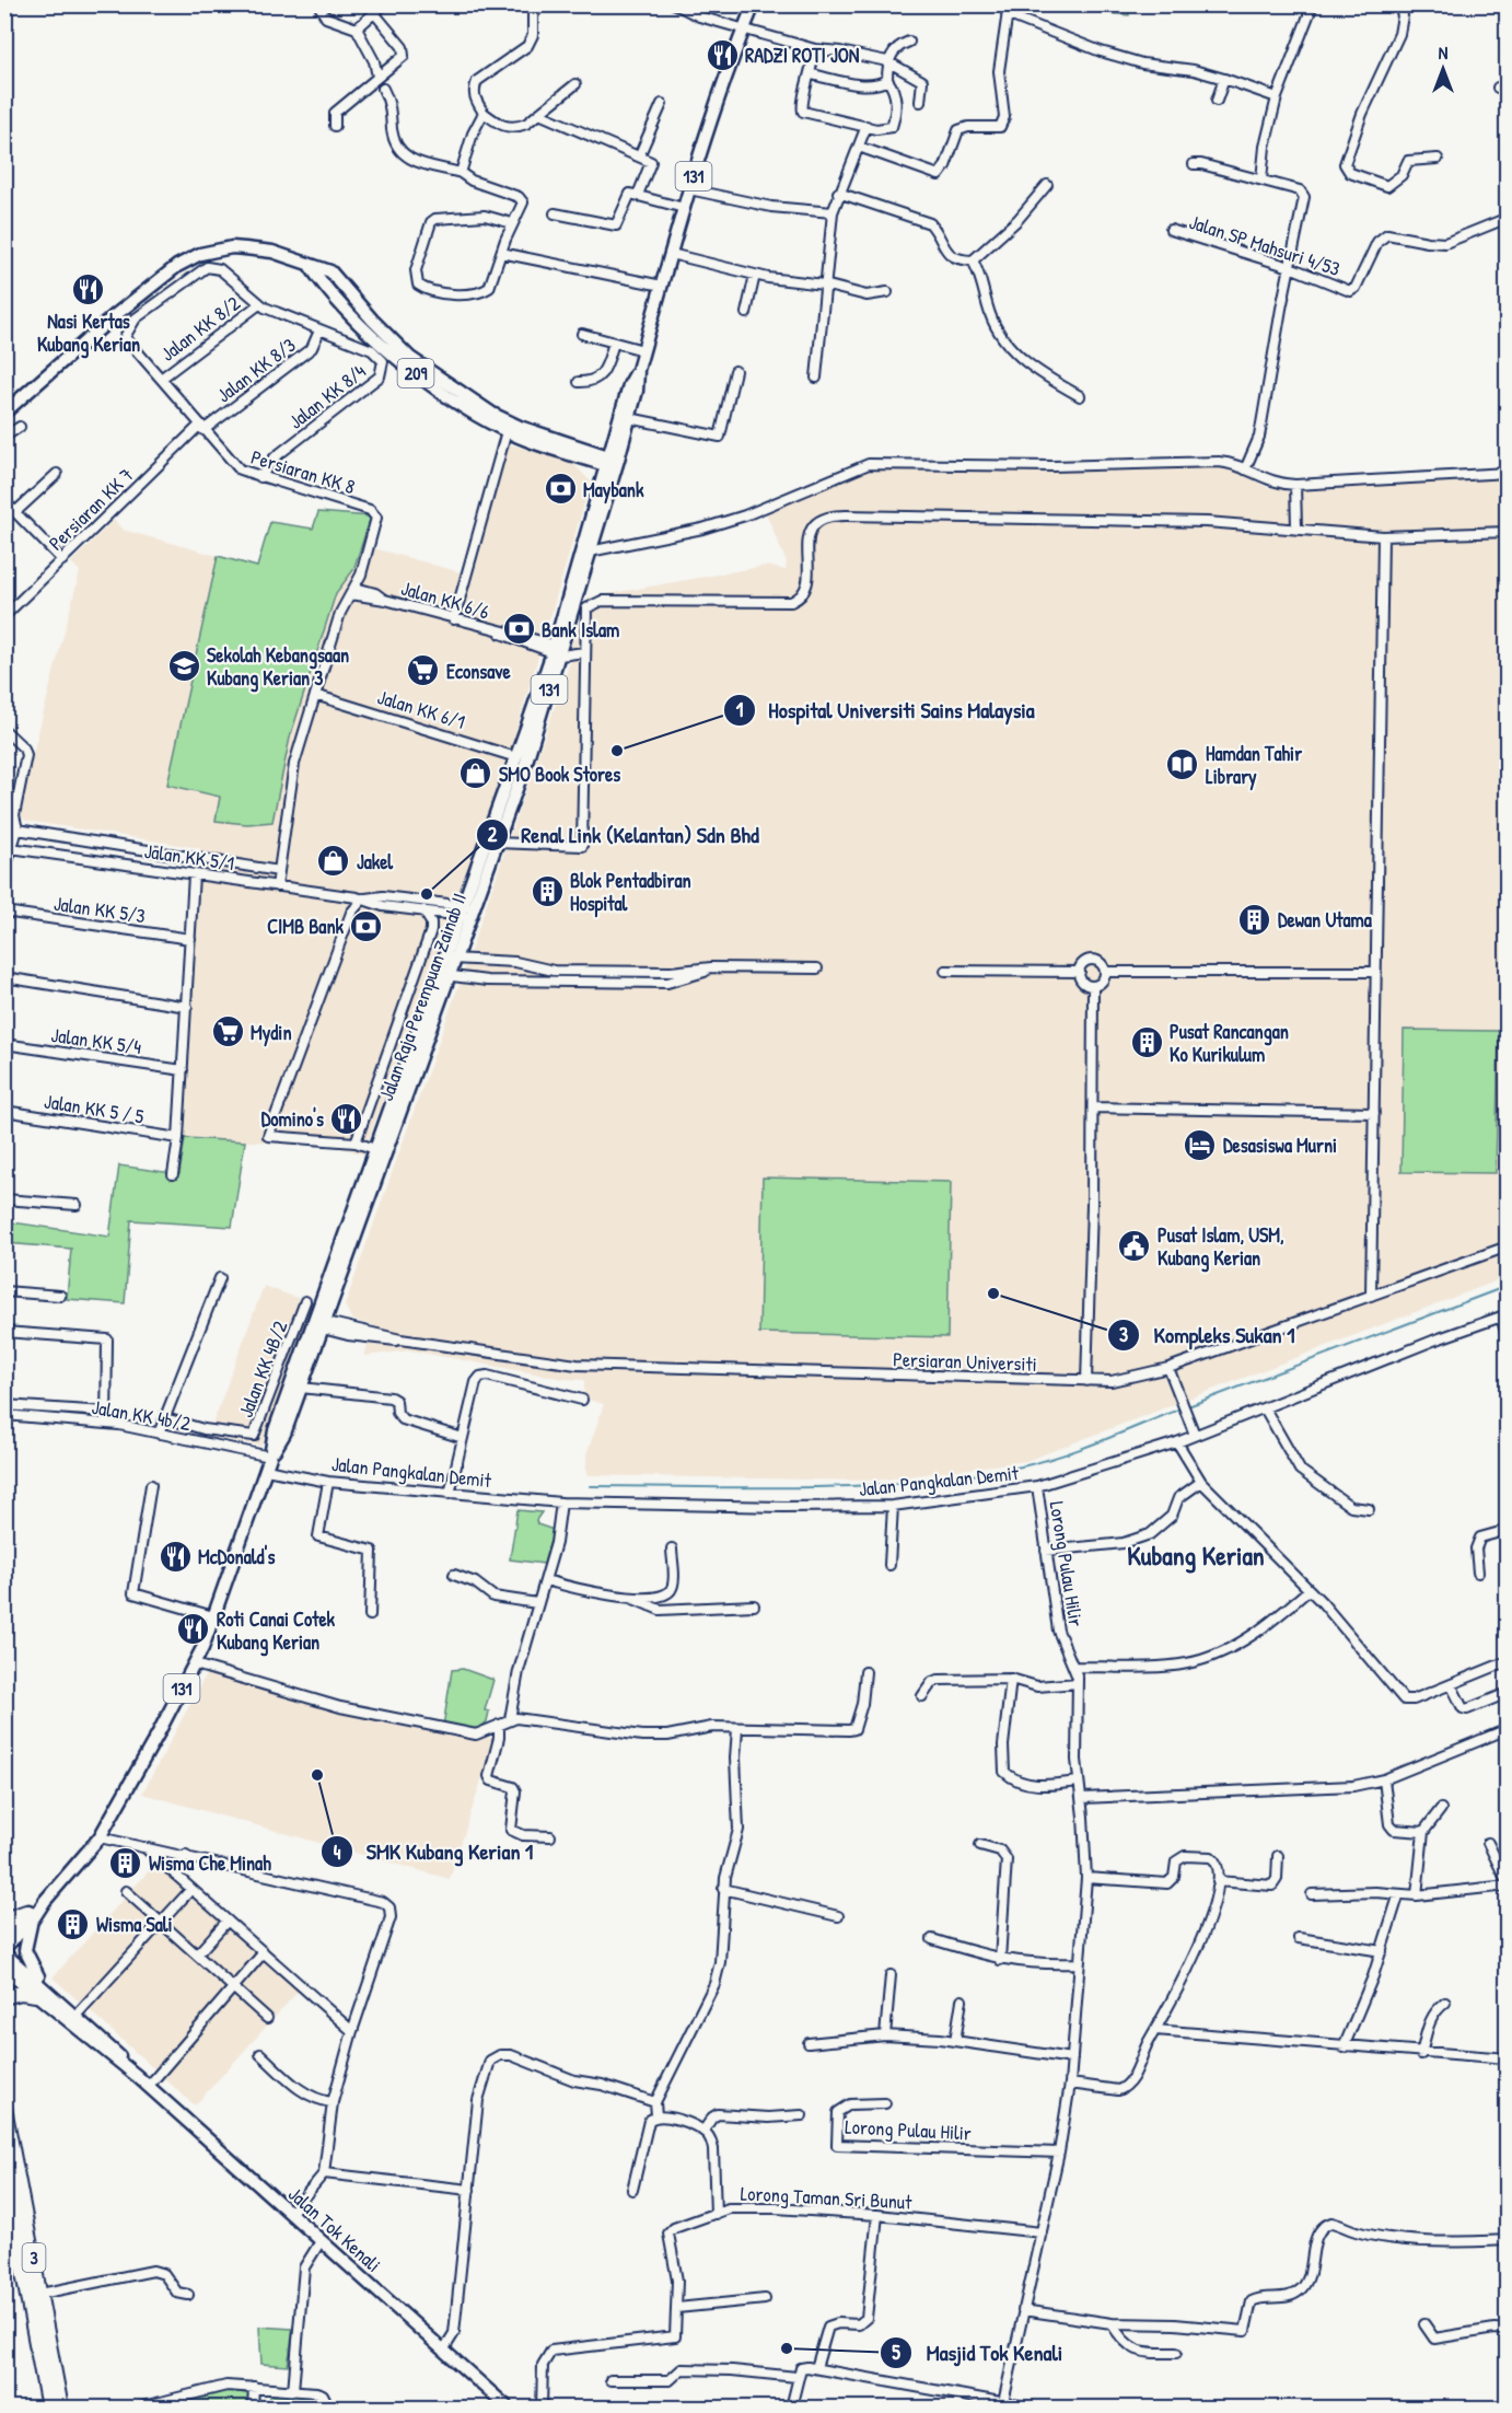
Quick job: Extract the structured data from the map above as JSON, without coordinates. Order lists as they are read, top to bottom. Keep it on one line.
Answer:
{"streets":{"highway":["3"],"main road":["131","209","Jalan Raja Perempuan Zainab II","Jalan Tok Kenali"],"street":["Jalan SP Mahsuri 4/53","Jalan KK 8/2","Jalan KK 8/3","Jalan KK 8/4","Persiaran KK 8","Persiaran KK 7","Jalan KK 6/6","Jalan KK 6/1","Jalan KK 5/1","Jalan KK 5/3","Jalan KK 5/4","Jalan KK 5 / 5","Persiaran Universiti","Jalan KK 4B/2","Jalan KK 4b/2","Jalan Pangkalan Demit","Lorong Pulau Hilir","Lorong Taman Sri Bunut"]},"crossings":[["Jalan KK 8/2","Persiaran KK 8"],["Jalan KK 8/3","Jalan KK 8/4"],["Jalan KK 8/3","Persiaran KK 8"],["Jalan KK 8/3","Persiaran KK 7"],["209","Jalan Raja Perempuan Zainab II"],["Jalan KK 8/4","Persiaran KK 8"],["Persiaran KK 8","Persiaran KK 7"],["Persiaran KK 8","Jalan KK 6/6"],["Jalan KK 6/6","Jalan Raja Perempuan Zainab II"],["Jalan KK 6/1","Jalan Raja Perempuan Zainab II"],["Jalan KK 5/1","Jalan Raja Perempuan Zainab II"],["Jalan Raja Perempuan Zainab II","Persiaran Universiti"],["Jalan Raja Perempuan Zainab II","Jalan KK 4b/2"],["Jalan Raja Perempuan Zainab II","Jalan Pangkalan Demit"],["Jalan Pangkalan Demit","Lorong Pulau Hilir"],["Lorong Pulau Hilir","Lorong Taman Sri Bunut"]],"districts":["Kubang Kerian"],"places":{"restaurant":["RADZI ROTI JON","Nasi Kertas Kubang Kerian","Domino's","McDonald's","Roti Canai Cotek Kubang Kerian"],"bank":["Maybank","Bank Islam","CIMB Bank"],"school or university":["Sekolah Kebangsaan Kubang Kerian 3"],"supermarket":["Econsave","Mydin"],"other":["Hospital Universiti Sains Malaysia","Renal Link (Kelantan) Sdn Bhd","Kompleks Sukan 1","SMK Kubang Kerian 1","Masjid Tok Kenali"],"library":["Hamdan Tahir Library"],"shop":["SMO Book Stores","Jakel"],"building":["Blok Pentadbiran Hospital","Dewan Utama","Pusat Rancangan Ko Kurikulum","Wisma Che Minah","Wisma Sali"],"hotel":["Desasiswa Murni"],"public building":["Pusat Islam, USM, Kubang Kerian"]},"north":"top"}
